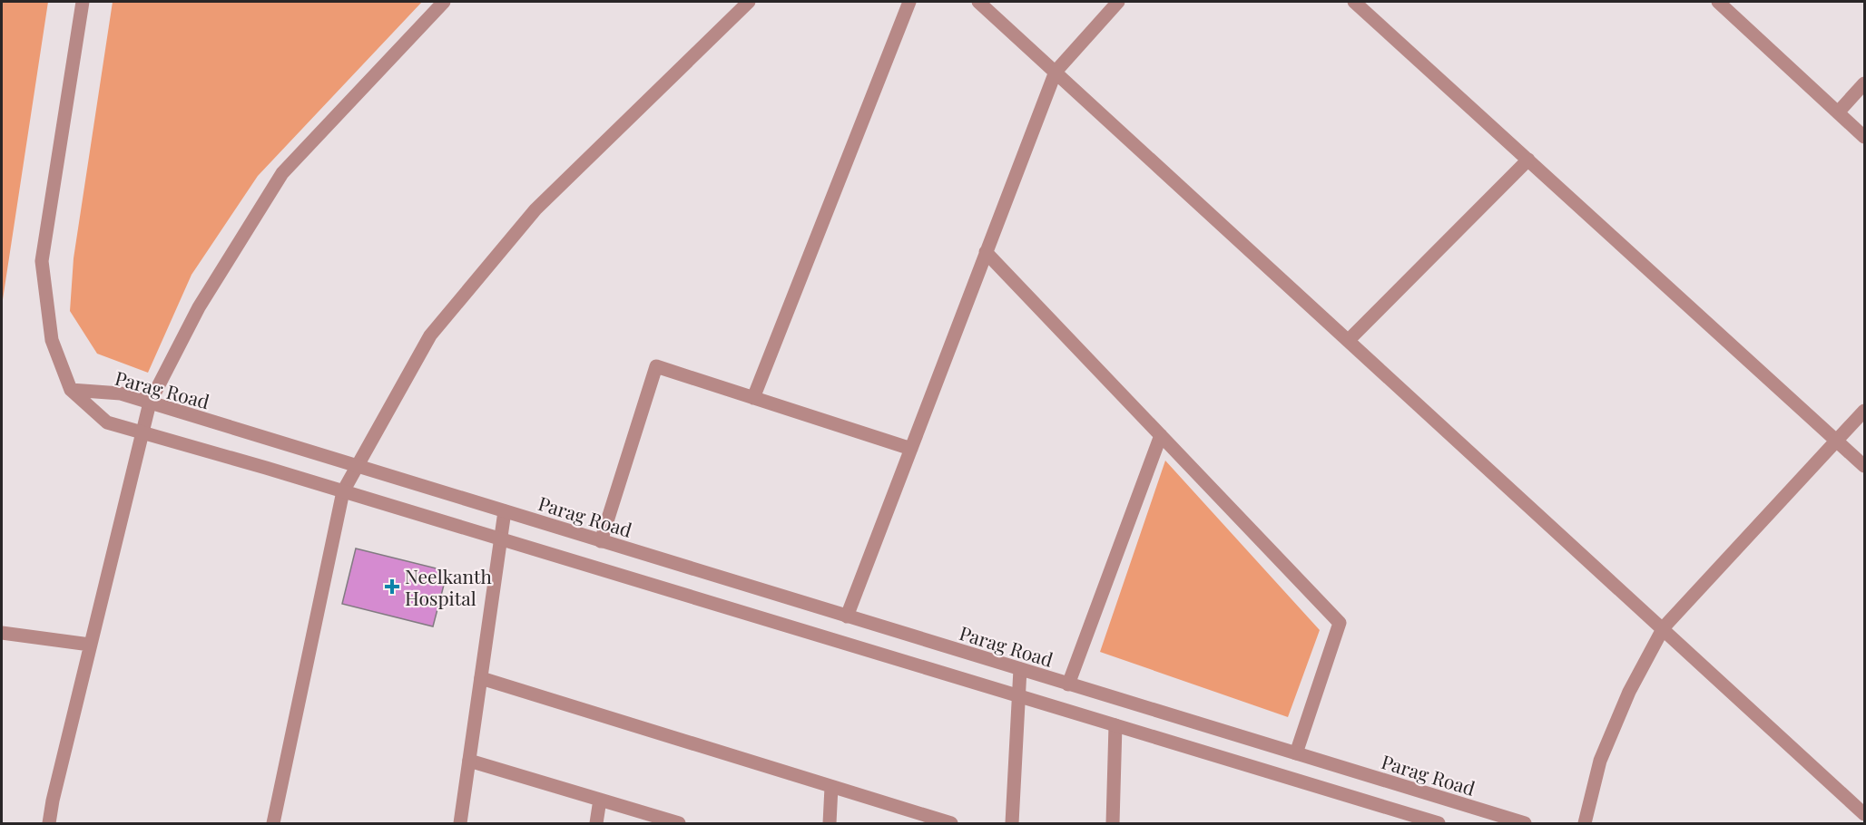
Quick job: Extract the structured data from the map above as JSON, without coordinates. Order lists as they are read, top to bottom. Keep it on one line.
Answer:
{"streets":{"street":["Parag Road"]},"places":{"health":["Neelkanth Hospital"]}}
